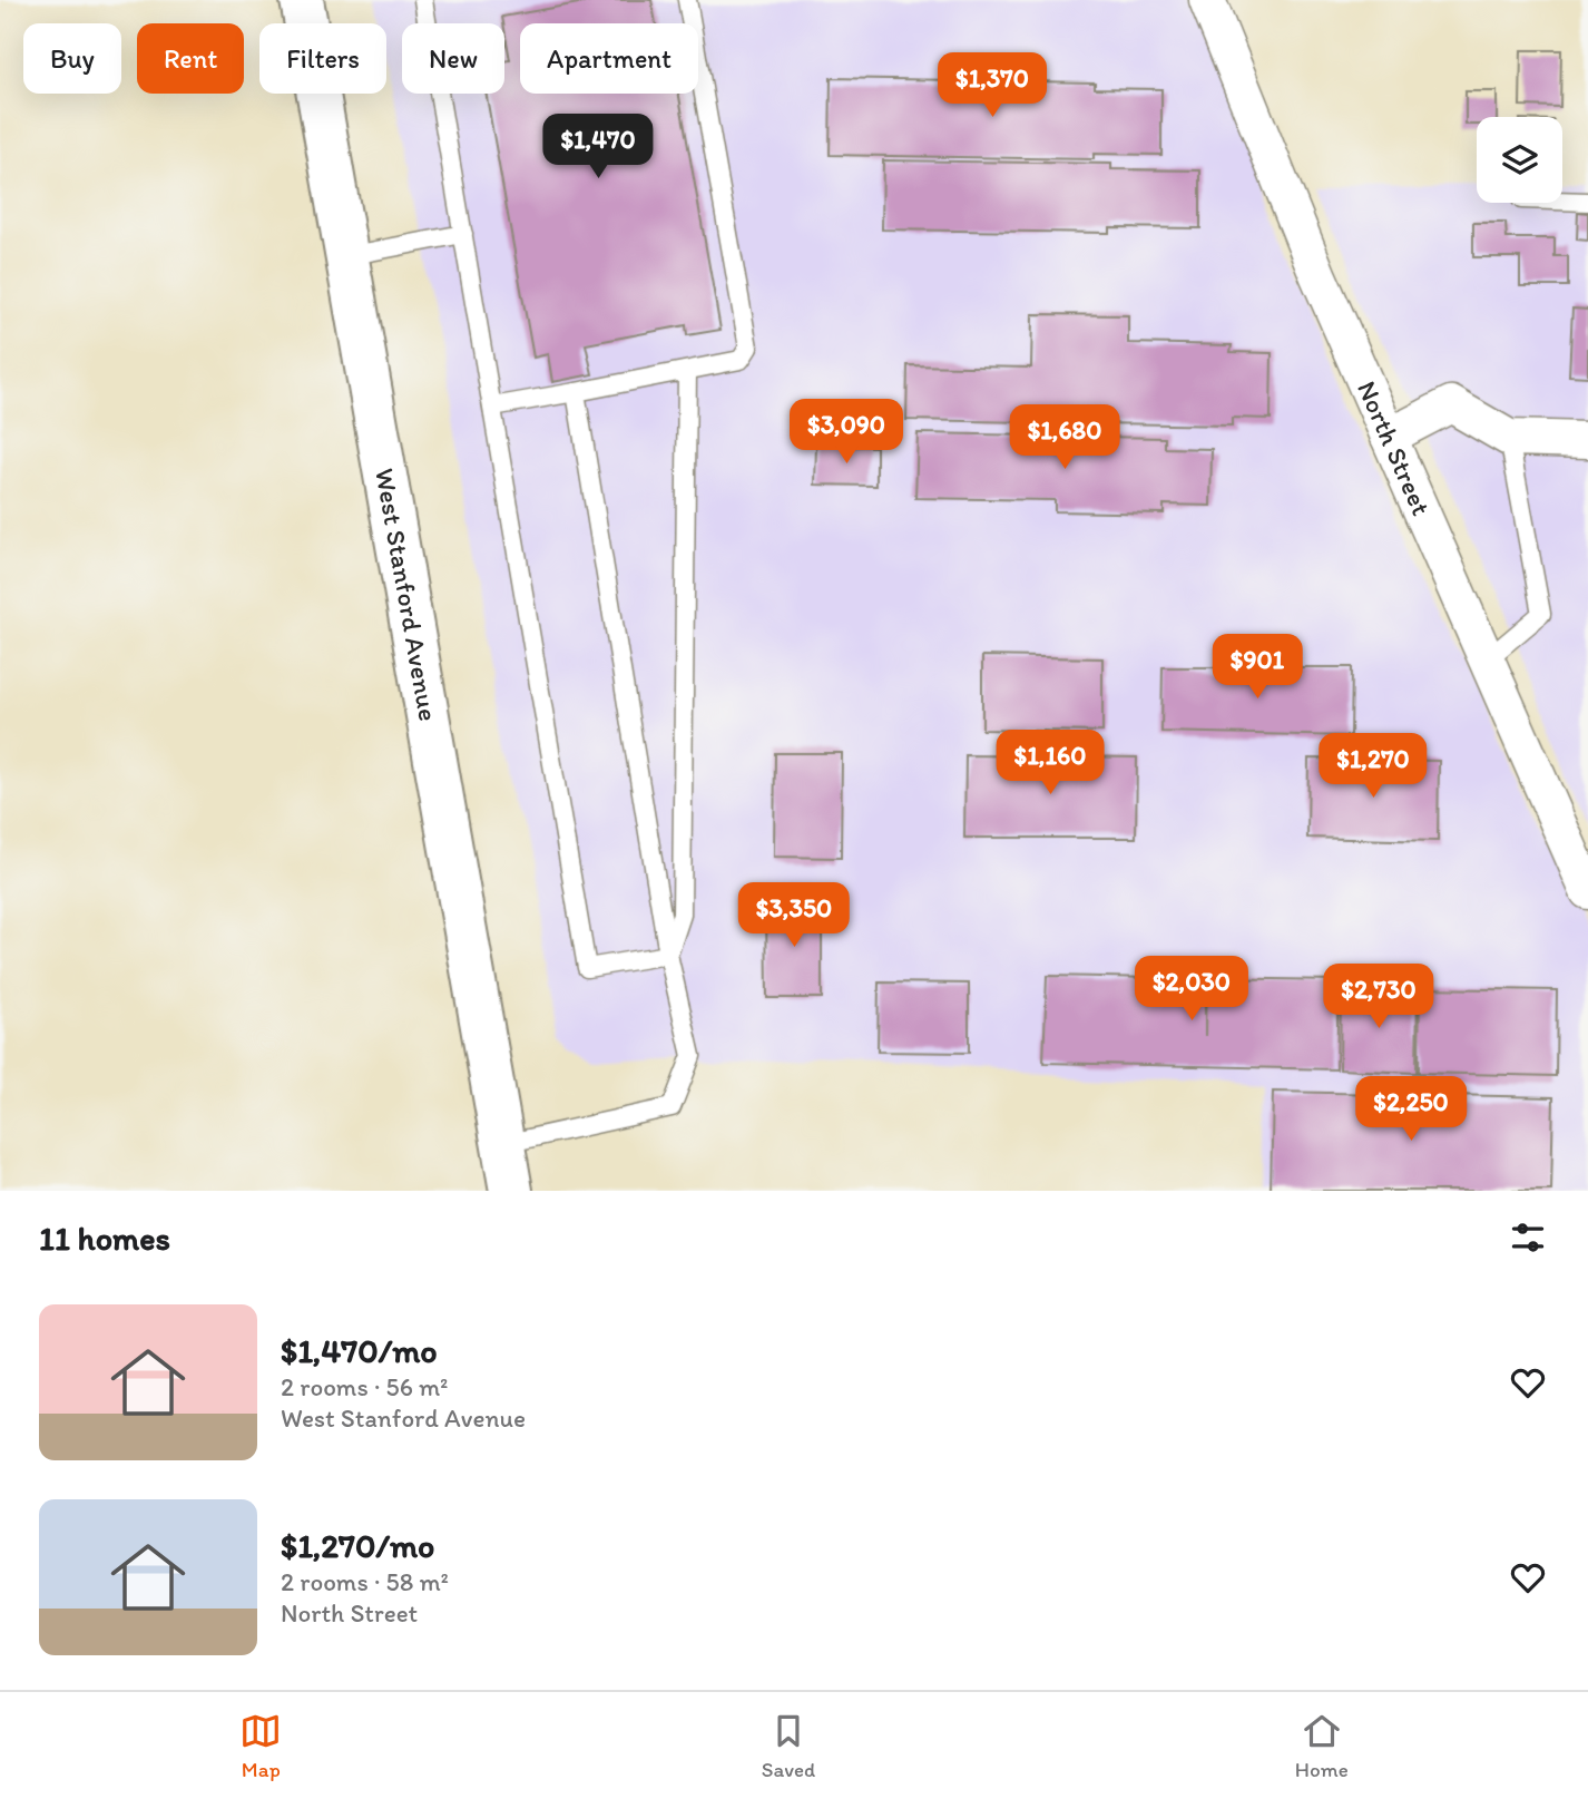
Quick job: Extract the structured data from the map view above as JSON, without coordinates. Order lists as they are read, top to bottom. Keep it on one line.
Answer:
{"streets":{"main road":["West Stanford Avenue"],"street":["North Street"]},"page":{"chip":["Buy","Rent","Filters","New","Apartment"],"price":["$1,370","$1,470","$3,090","$1,680","$901","$1,160","$1,270","$3,350","$2,030","$2,730","$2,250"],"heading":"11 homes","list":[{"name":"$1,470/mo","note":"2 rooms · 56 m² · West Stanford Avenue"},{"name":"$1,270/mo","note":"2 rooms · 58 m² · North Street"}],"tabs":["Map","Saved","Home"]}}
